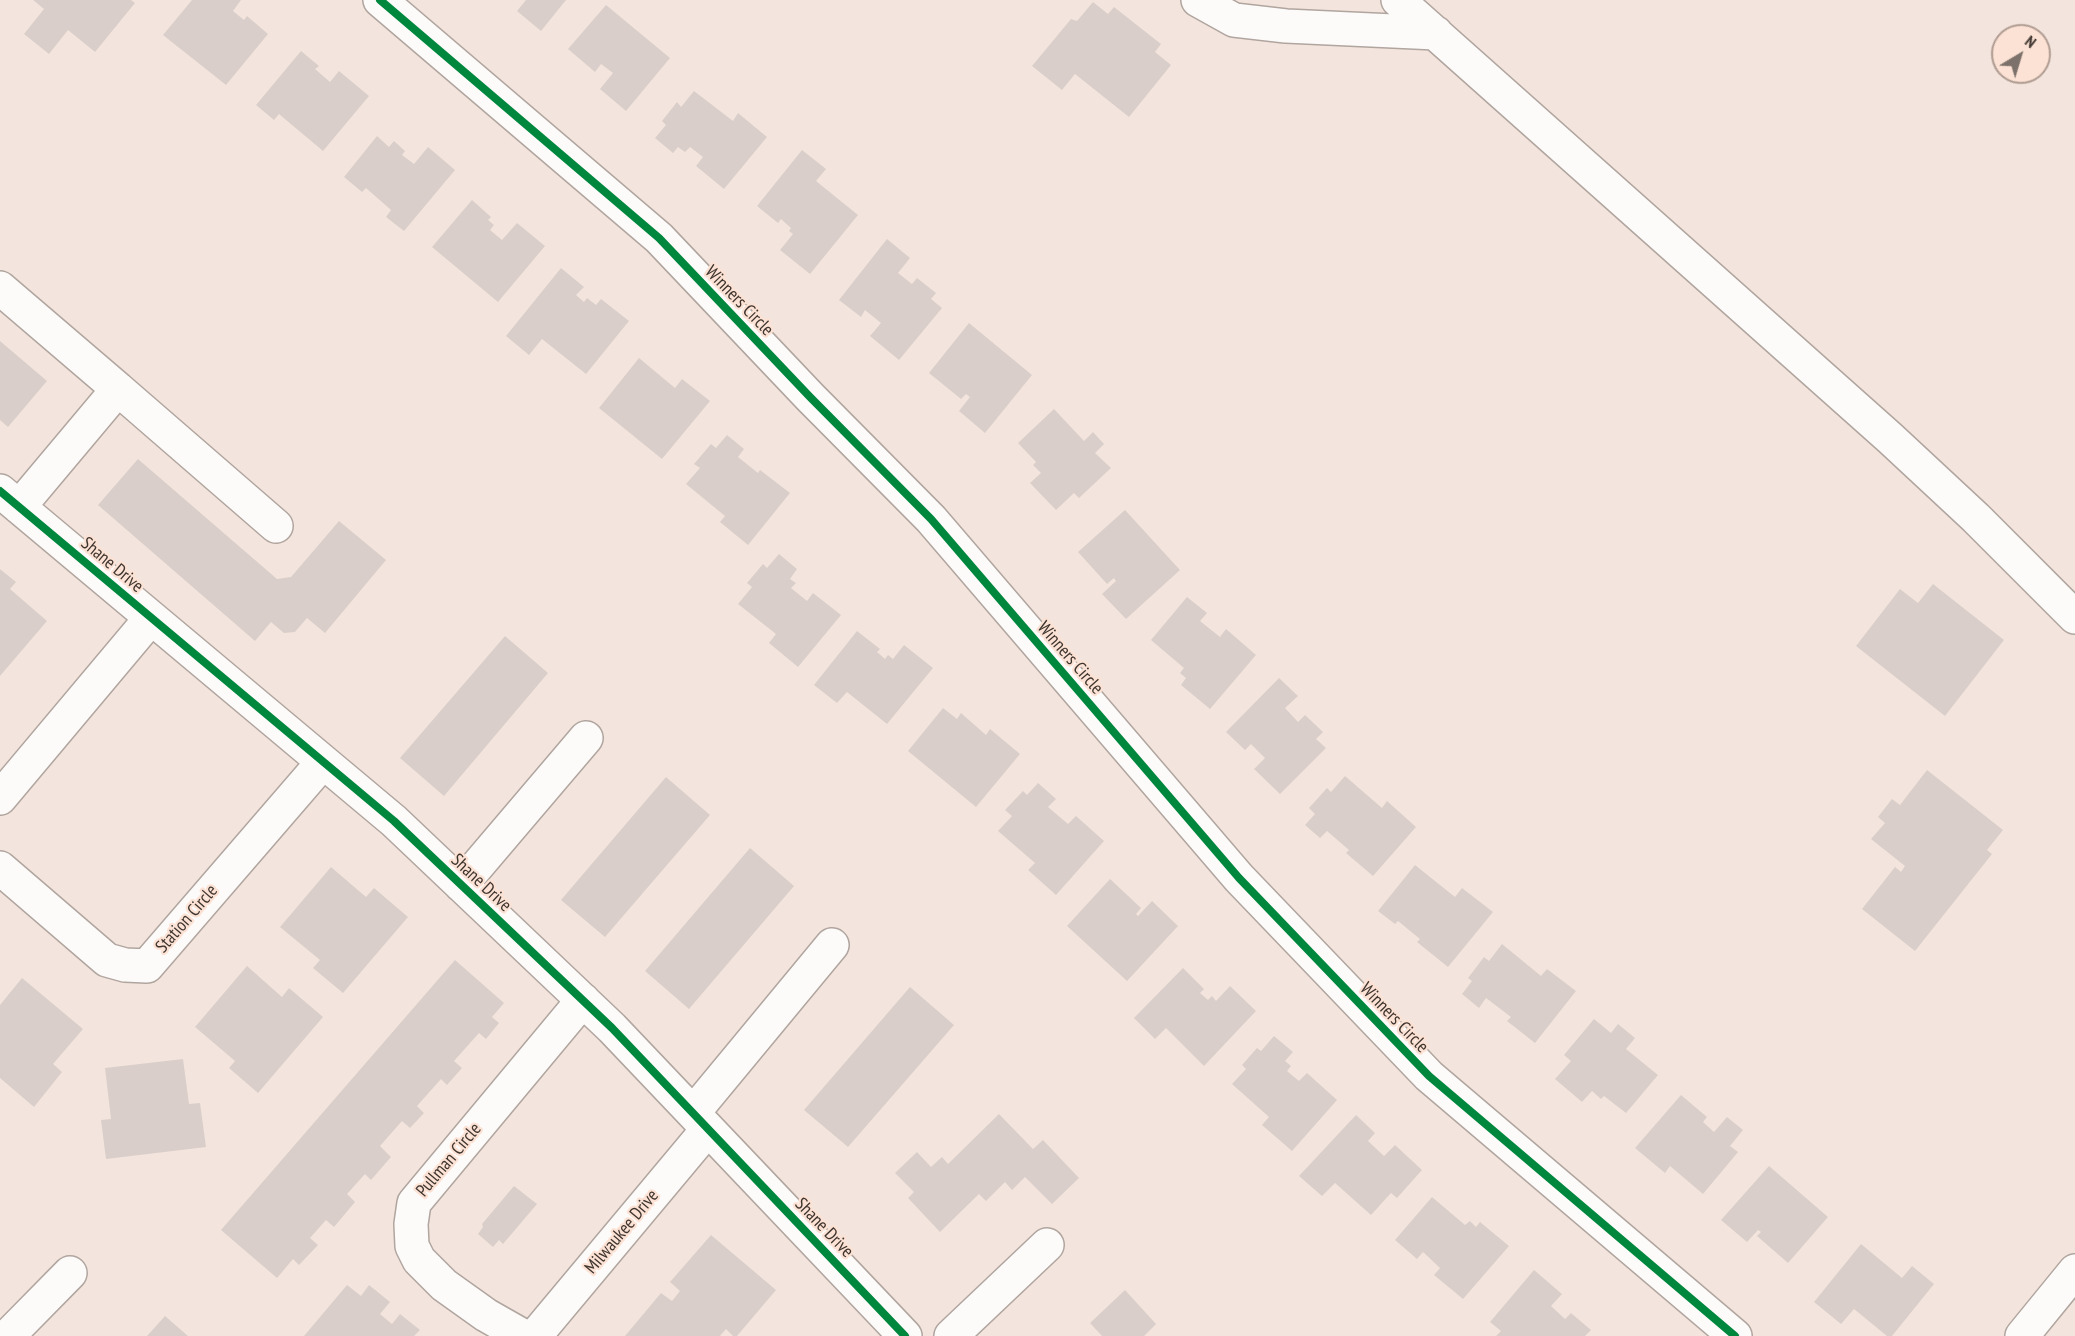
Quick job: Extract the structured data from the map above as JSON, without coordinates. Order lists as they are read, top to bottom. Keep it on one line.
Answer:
{"streets":{"street":["Winners Circle","Shane Drive","Station Circle","Pullman Circle","Milwaukee Drive"]},"crossings":[["Shane Drive","Station Circle"],["Shane Drive","Pullman Circle"],["Shane Drive","Milwaukee Drive"]],"north":"top right"}
